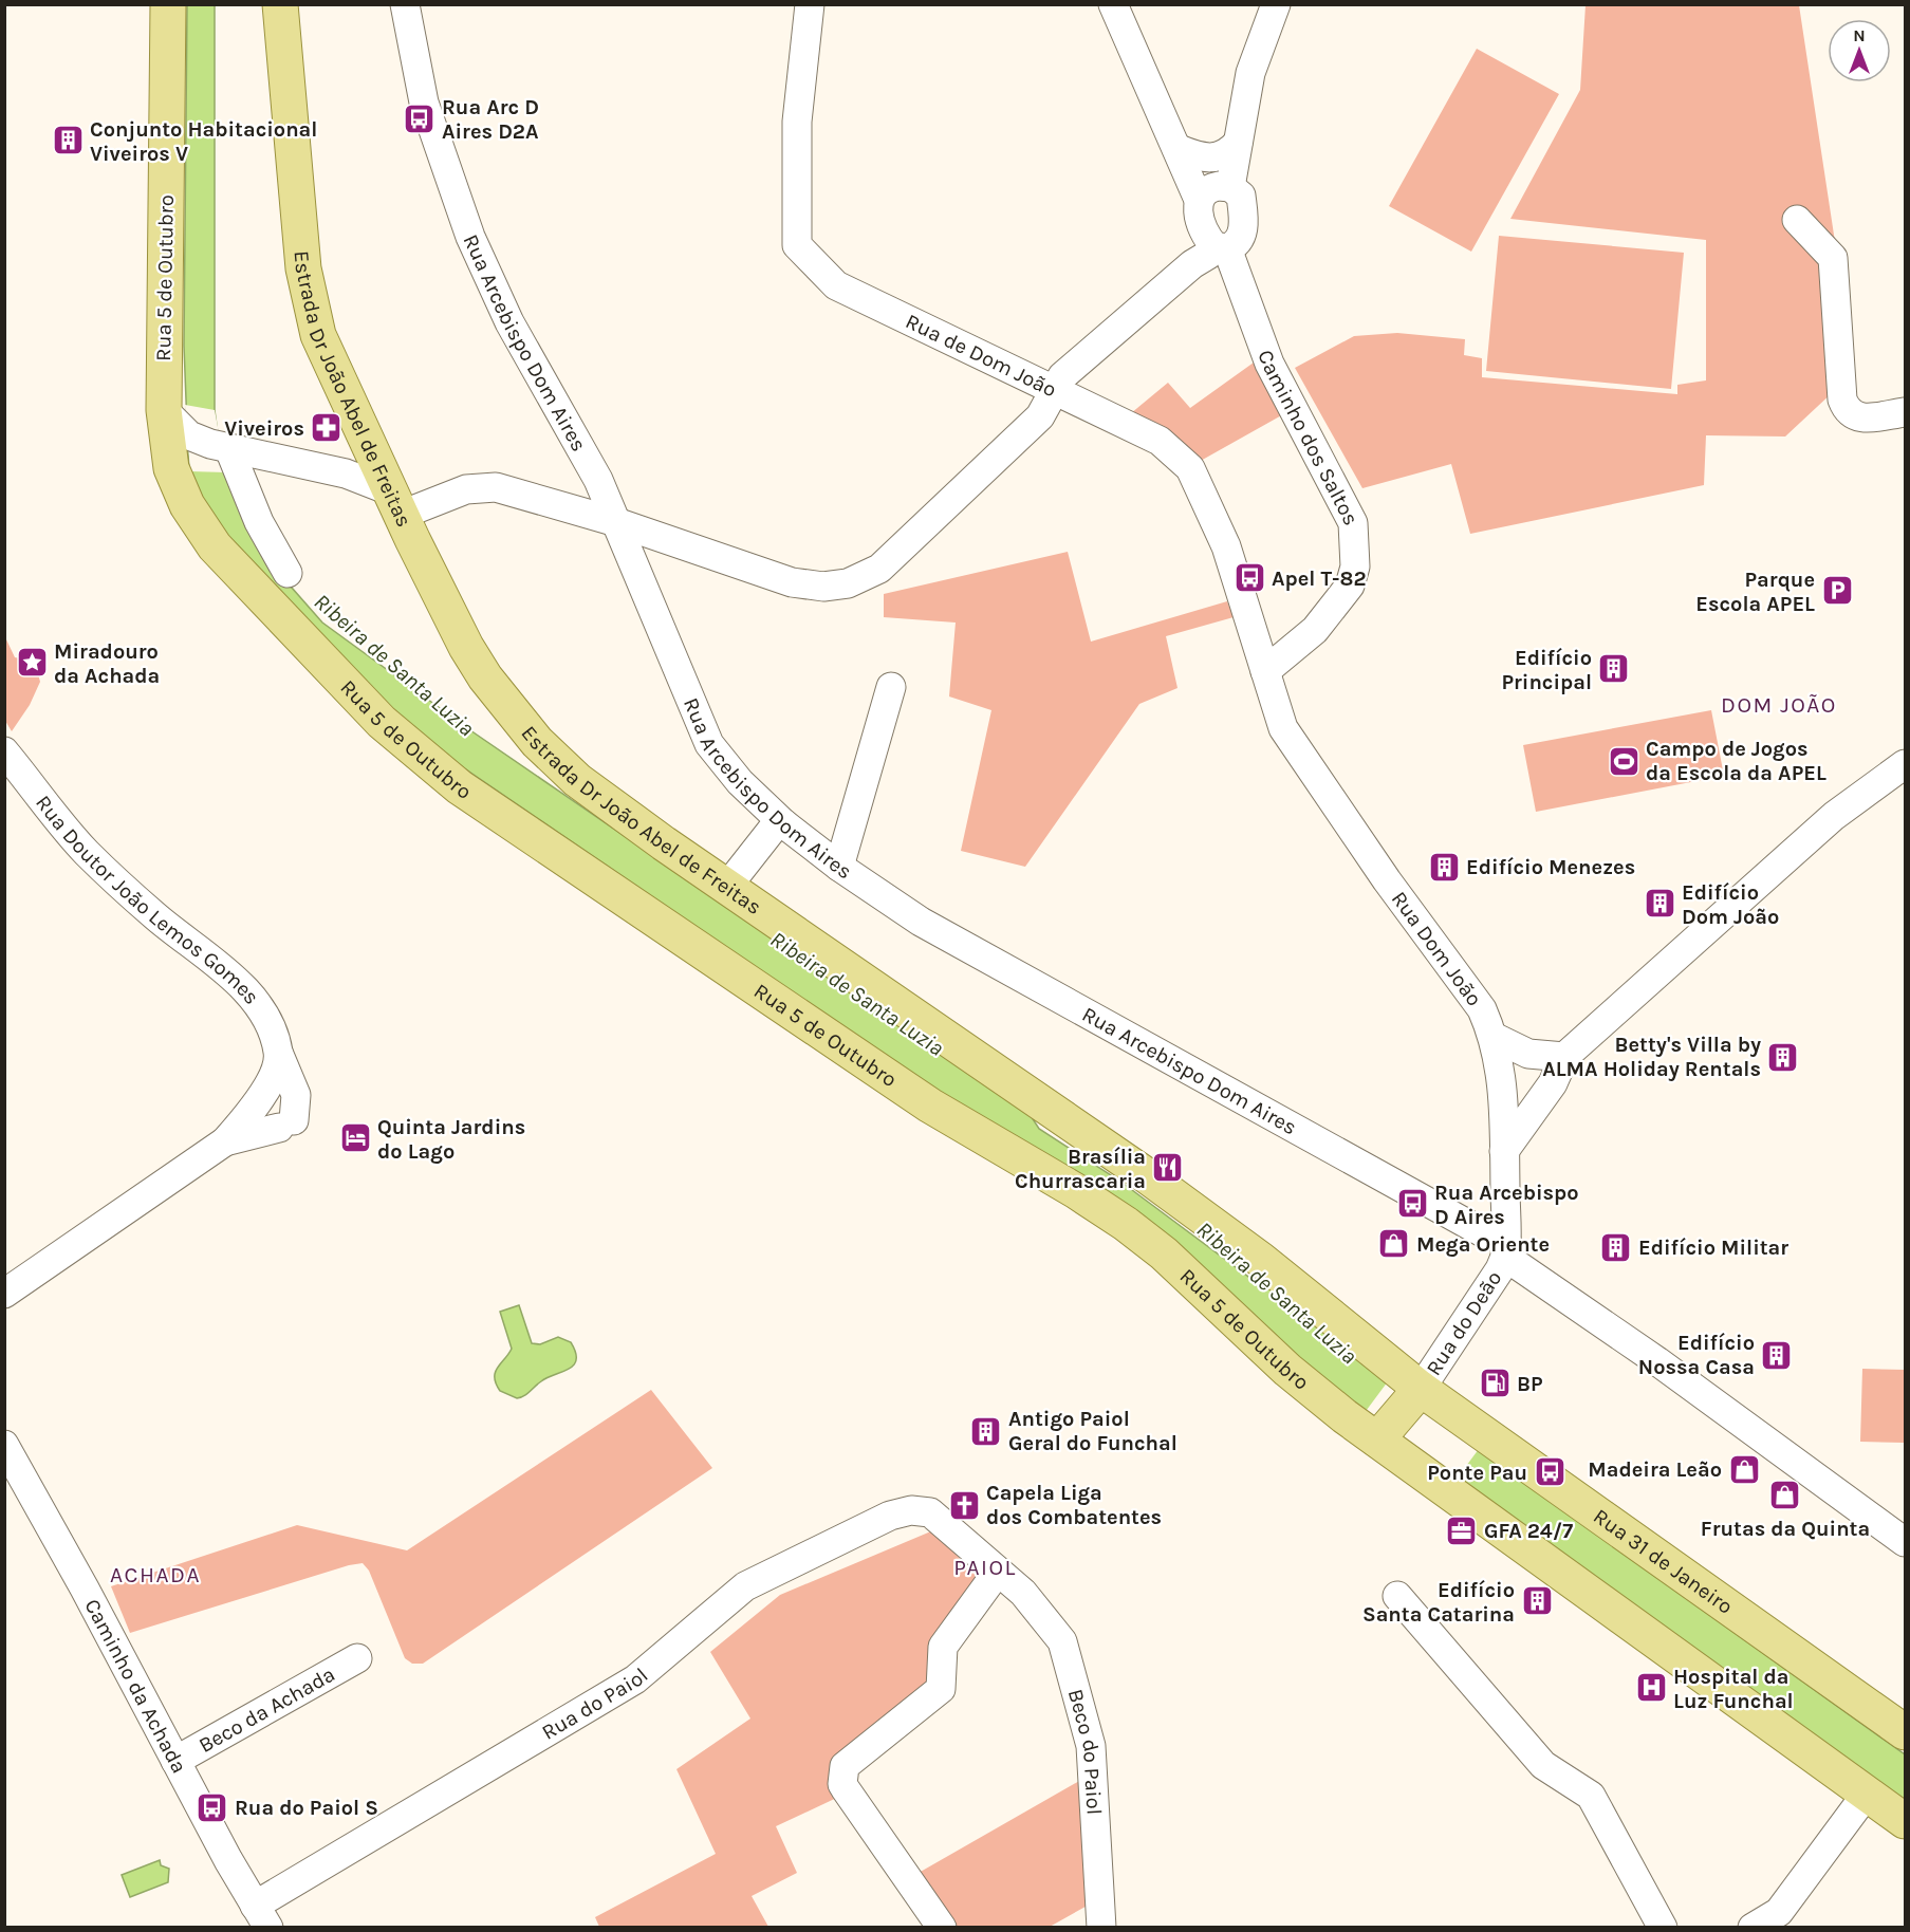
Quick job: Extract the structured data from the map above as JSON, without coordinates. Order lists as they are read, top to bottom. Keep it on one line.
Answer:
{"streets":{"main road":["Rua 5 de Outubro","Estrada Dr João Abel de Freitas","Rua 31 de Janeiro"],"street":["Rua Arcebispo Dom Aires","Rua de Dom João","Caminho dos Saltos","Rua Doutor João Lemos Gomes","Rua Dom João","Rua do Deão","Caminho da Achada","Rua do Paiol","Beco da Achada","Beco do Paiol"]},"crossings":[["Rua Arcebispo Dom Aires","Rua Dom João"],["Rua Arcebispo Dom Aires","Rua do Deão"],["Rua de Dom João","Caminho dos Saltos"],["Rua de Dom João","Rua Dom João"],["Estrada Dr João Abel de Freitas","Rua do Deão"],["Estrada Dr João Abel de Freitas","Rua 31 de Janeiro"],["Caminho dos Saltos","Rua Dom João"],["Rua Dom João","Rua do Deão"],["Rua do Deão","Rua 31 de Janeiro"],["Caminho da Achada","Rua do Paiol"],["Caminho da Achada","Beco da Achada"],["Rua do Paiol","Beco do Paiol"]],"districts":["DOM JOÃO","PAIOL","ACHADA"],"water":["Ribeira de Santa Luzia"],"places":{"bus stop":["Rua Arc D Aires D2A","Apel T-82","Rua Arcebispo D Aires","Ponte Pau","Rua do Paiol S"],"building":["Conjunto Habitacional Viveiros V","Edifício Principal","Edifício Menezes","Edifício Dom João","Betty's Villa by ALMA Holiday Rentals","Edifício Militar","Edifício Nossa Casa","Antigo Paiol Geral do Funchal","Edifício Santa Catarina"],"pharmacy":["Viveiros"],"parking":["Parque Escola APEL"],"place":["Miradouro da Achada"],"sports":["Campo de Jogos da Escola da APEL"],"hotel":["Quinta Jardins do Lago"],"restaurant":["Brasília Churrascaria"],"shop":["Mega Oriente","Madeira Leão","Frutas da Quinta"],"fuel station":["BP"],"church":["Capela Liga dos Combatentes"],"office":["GFA 24/7"],"hospital":["Hospital da Luz Funchal"]},"north":"top"}
